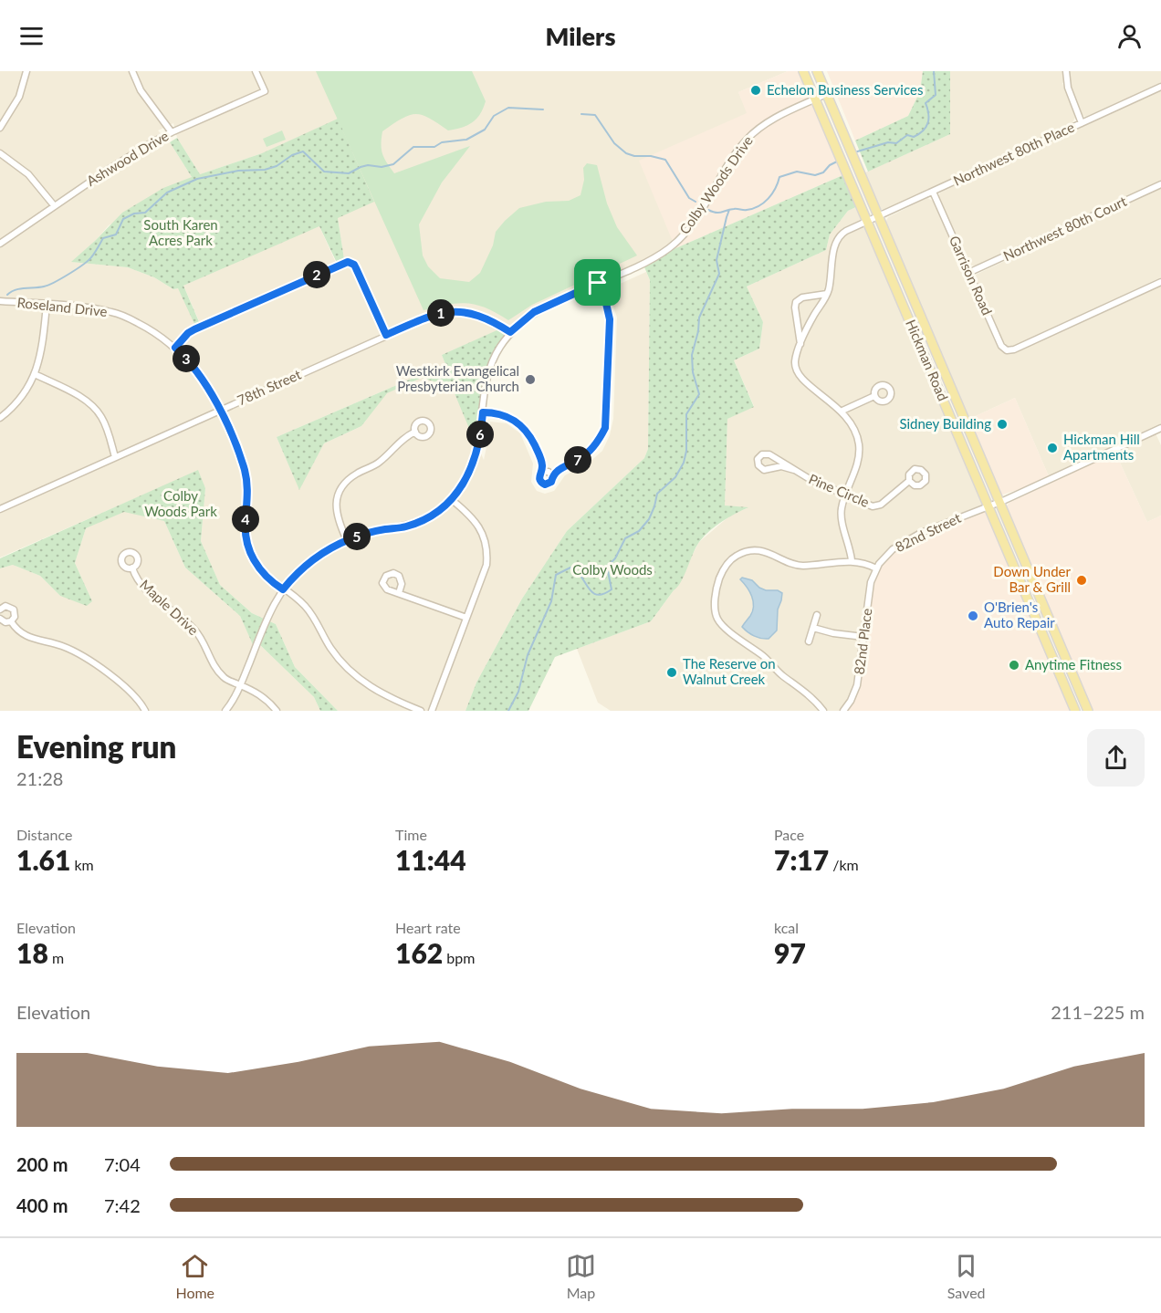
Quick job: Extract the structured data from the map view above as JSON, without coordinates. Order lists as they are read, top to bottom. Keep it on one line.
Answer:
{"streets":{"main road":["Hickman Road"],"street":["Northwest 80th Place","Ashwood Drive","Colby Woods Drive","Northwest 80th Court","Garrison Road","Roseland Drive","78th Street","Pine Circle","82nd Street","Maple Drive","82nd Place"]},"crossings":[["Northwest 80th Place","Garrison Road"],["Northwest 80th Place","Hickman Road"],["Colby Woods Drive","Roseland Drive"],["Colby Woods Drive","Hickman Road"],["Colby Woods Drive","78th Street"],["Colby Woods Drive","Maple Drive"],["Northwest 80th Court","Garrison Road"],["Roseland Drive","78th Street"],["Hickman Road","82nd Street"],["82nd Street","82nd Place"]],"parks":["South Karen Acres Park","Colby Woods Park","Colby Woods"],"places":["Echelon Business Services","Westkirk Evangelical Presbyterian Church","Sidney Building","Hickman Hill Apartments","Down Under Bar & Grill","O'Brien's Auto Repair","Anytime Fitness","The Reserve on Walnut Creek"],"page":{"header":"Milers","pins":["2","1","3","6","7","4","5"],"heading":["Evening run","21:28"],"stats":[["Distance","1.61 km"],["Time","11:44"],["Pace","7:17 /km"],["Elevation","18 m"],["Heart rate","162 bpm"],["kcal","97"]],"chart":["Elevation","211–225 m"],"list":[{"name":"200 m","note":"7:04"},{"name":"400 m","note":"7:42"}],"tabs":["Home","Map","Saved"]}}
